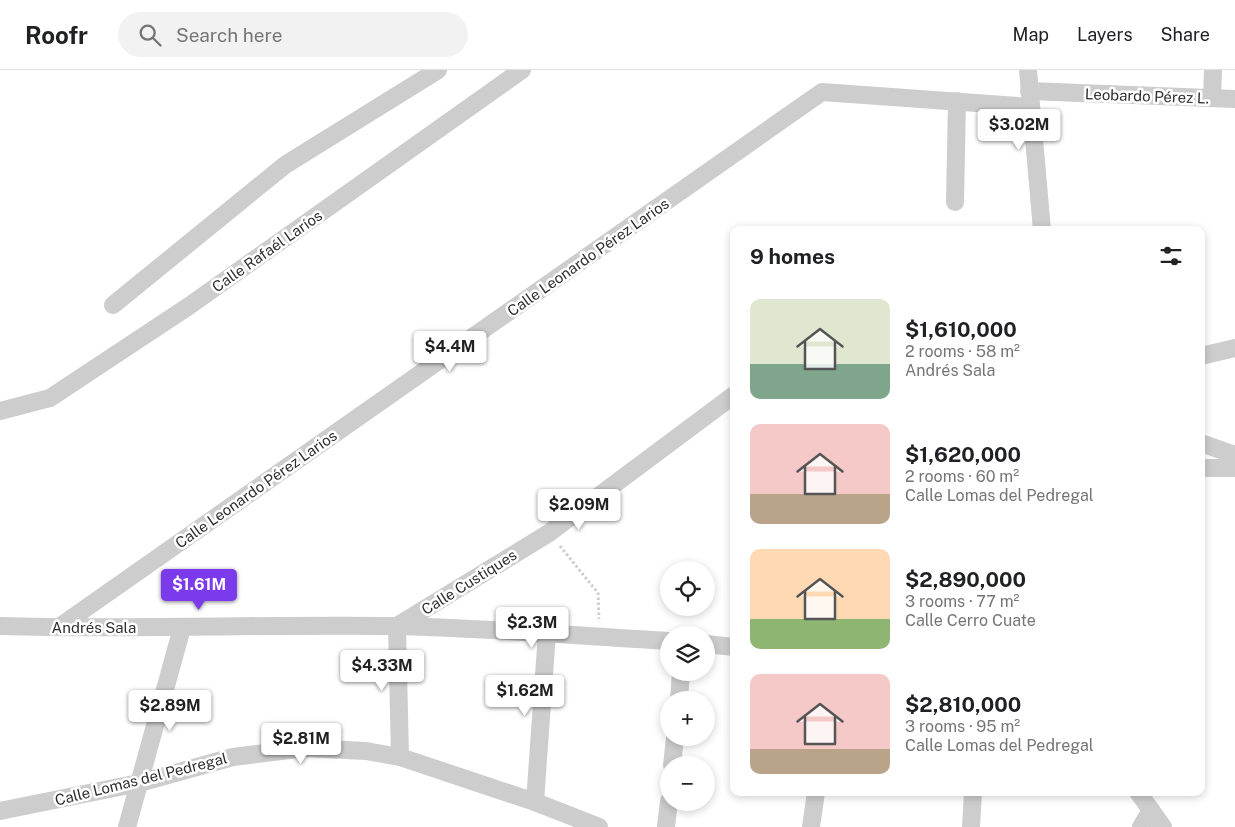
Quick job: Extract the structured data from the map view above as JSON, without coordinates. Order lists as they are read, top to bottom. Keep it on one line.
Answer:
{"streets":{"street":["Leobardo Pérez L.","Calle Rafaél Laríos","Calle Leonardo Pérez Larios","Calle Custiques","Andrés Sala","Calle Lomas del Pedregal"]},"crossings":[["Leobardo Pérez L.","Calle Leonardo Pérez Larios"],["Calle Leonardo Pérez Larios","Andrés Sala"],["Calle Custiques","Andrés Sala"]],"page":{"header":"Roofr","search":"Search here","nav":["Map","Layers","Share"],"price":["$3.02M","$4.4M","$2.09M","$1.61M","$2.3M","$4.33M","$1.62M","$2.89M","$2.81M"],"heading":"9 homes","list":[{"name":"$1,610,000","note":"2 rooms · 58 m² · Andrés Sala"},{"name":"$1,620,000","note":"2 rooms · 60 m² · Calle Lomas del Pedregal"},{"name":"$2,890,000","note":"3 rooms · 77 m² · Calle Cerro Cuate"},{"name":"$2,810,000","note":"3 rooms · 95 m² · Calle Lomas del Pedregal"}],"map_buttons":["+","−"]}}
